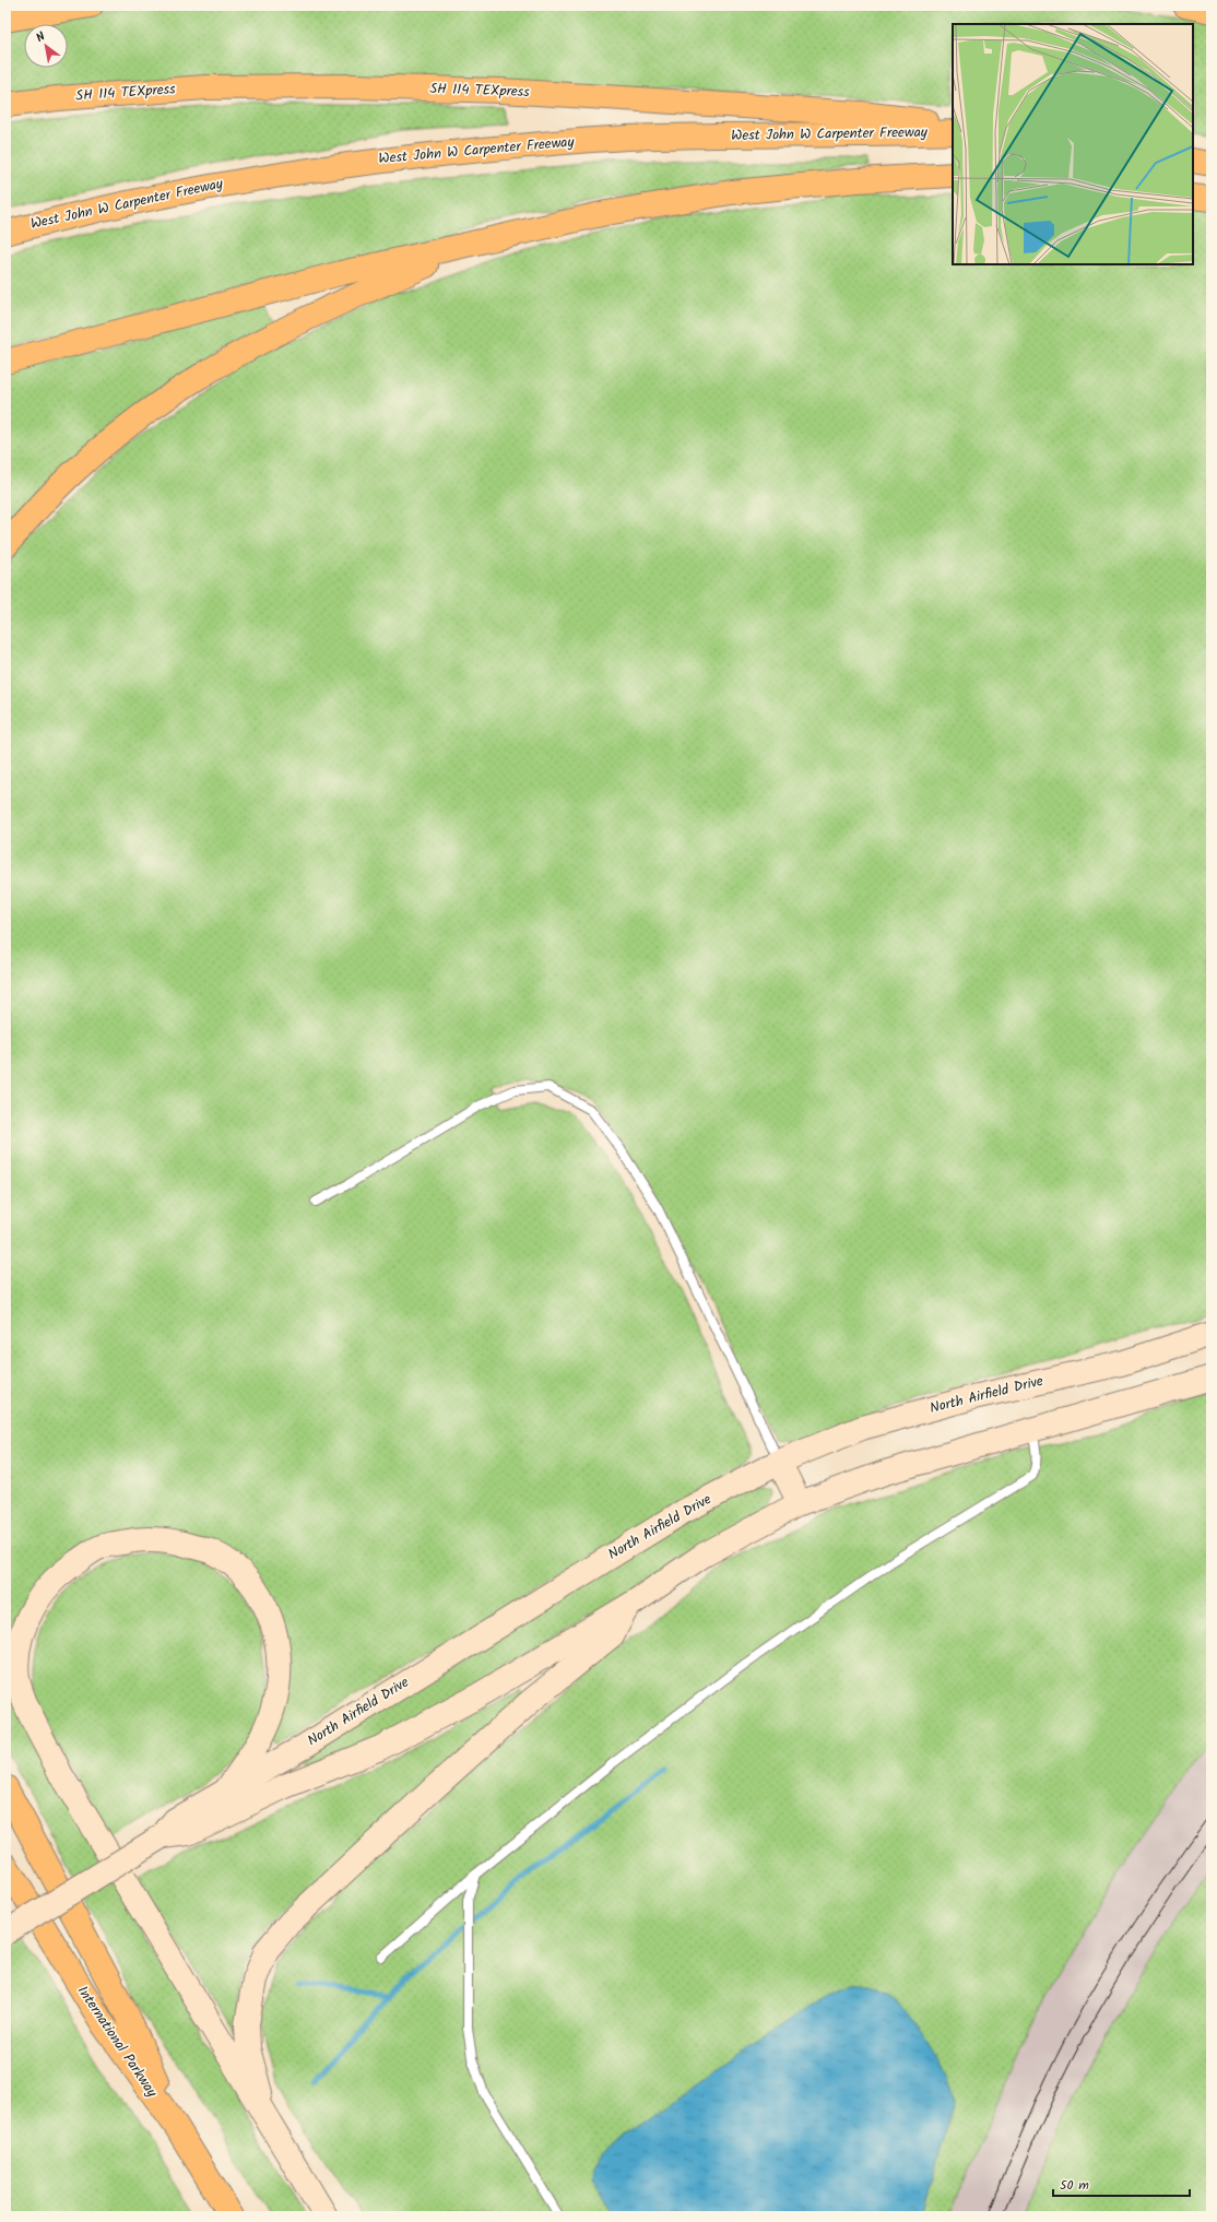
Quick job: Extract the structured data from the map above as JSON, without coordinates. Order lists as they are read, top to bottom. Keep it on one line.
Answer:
{"streets":{"highway":["SH 114 TEXpress","West John W Carpenter Freeway","International Parkway"],"main road":["North Airfield Drive"]},"scale_bar":"50 m","north":"top left"}
